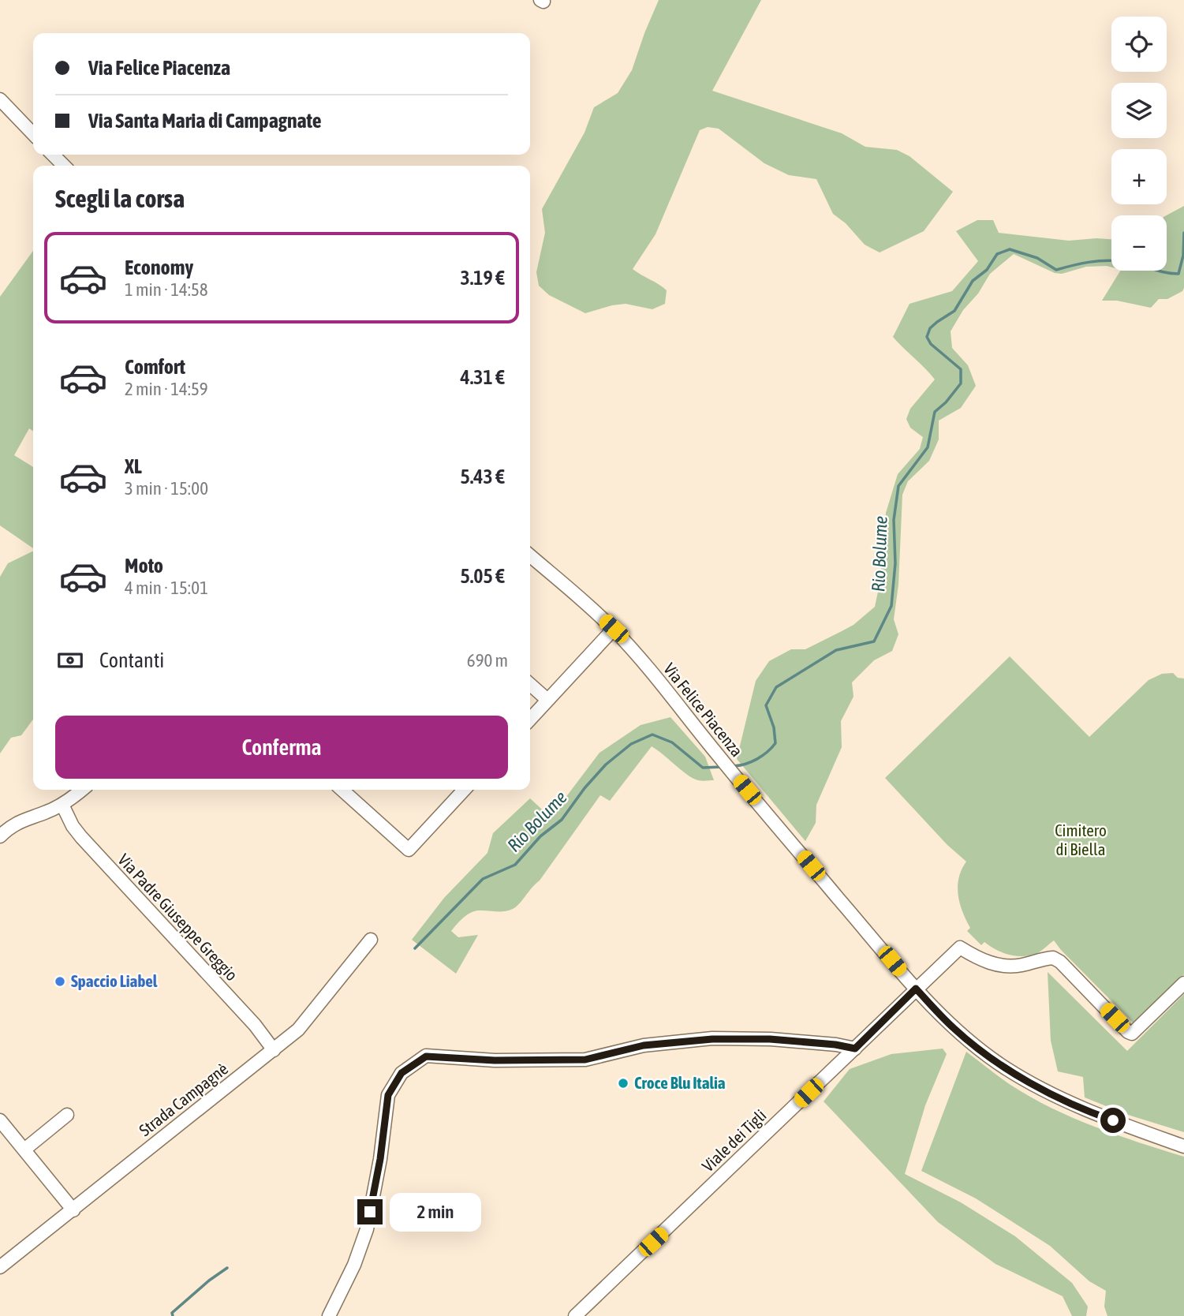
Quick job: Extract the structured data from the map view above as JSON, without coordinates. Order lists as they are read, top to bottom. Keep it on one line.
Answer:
{"streets":{"street":["Via Felice Piacenza","Via Padre Giuseppe Greggio","Strada Campagnè","Viale dei Tigli"]},"crossings":[["Via Felice Piacenza","Viale dei Tigli"],["Via Padre Giuseppe Greggio","Strada Campagnè"]],"water":["Rio Bolume"],"parks":["Cimitero di Biella"],"places":["Spaccio Liabel","Croce Blu Italia"],"page":{"map_buttons":["+","−"],"banner":["Via Felice Piacenza","Via Santa Maria di Campagnate"],"heading":"Scegli la corsa","list":[{"name":"Economy","note":"1 min · 14:58","value":"3.19 €"},{"name":"Comfort","note":"2 min · 14:59","value":"4.31 €"},{"name":"XL","note":"3 min · 15:00","value":"5.43 €"},{"name":"Moto","note":"4 min · 15:01","value":"5.05 €"}],"pay":["Contanti","690 m"],"buttons":"Conferma","bubble":"2 min"}}
